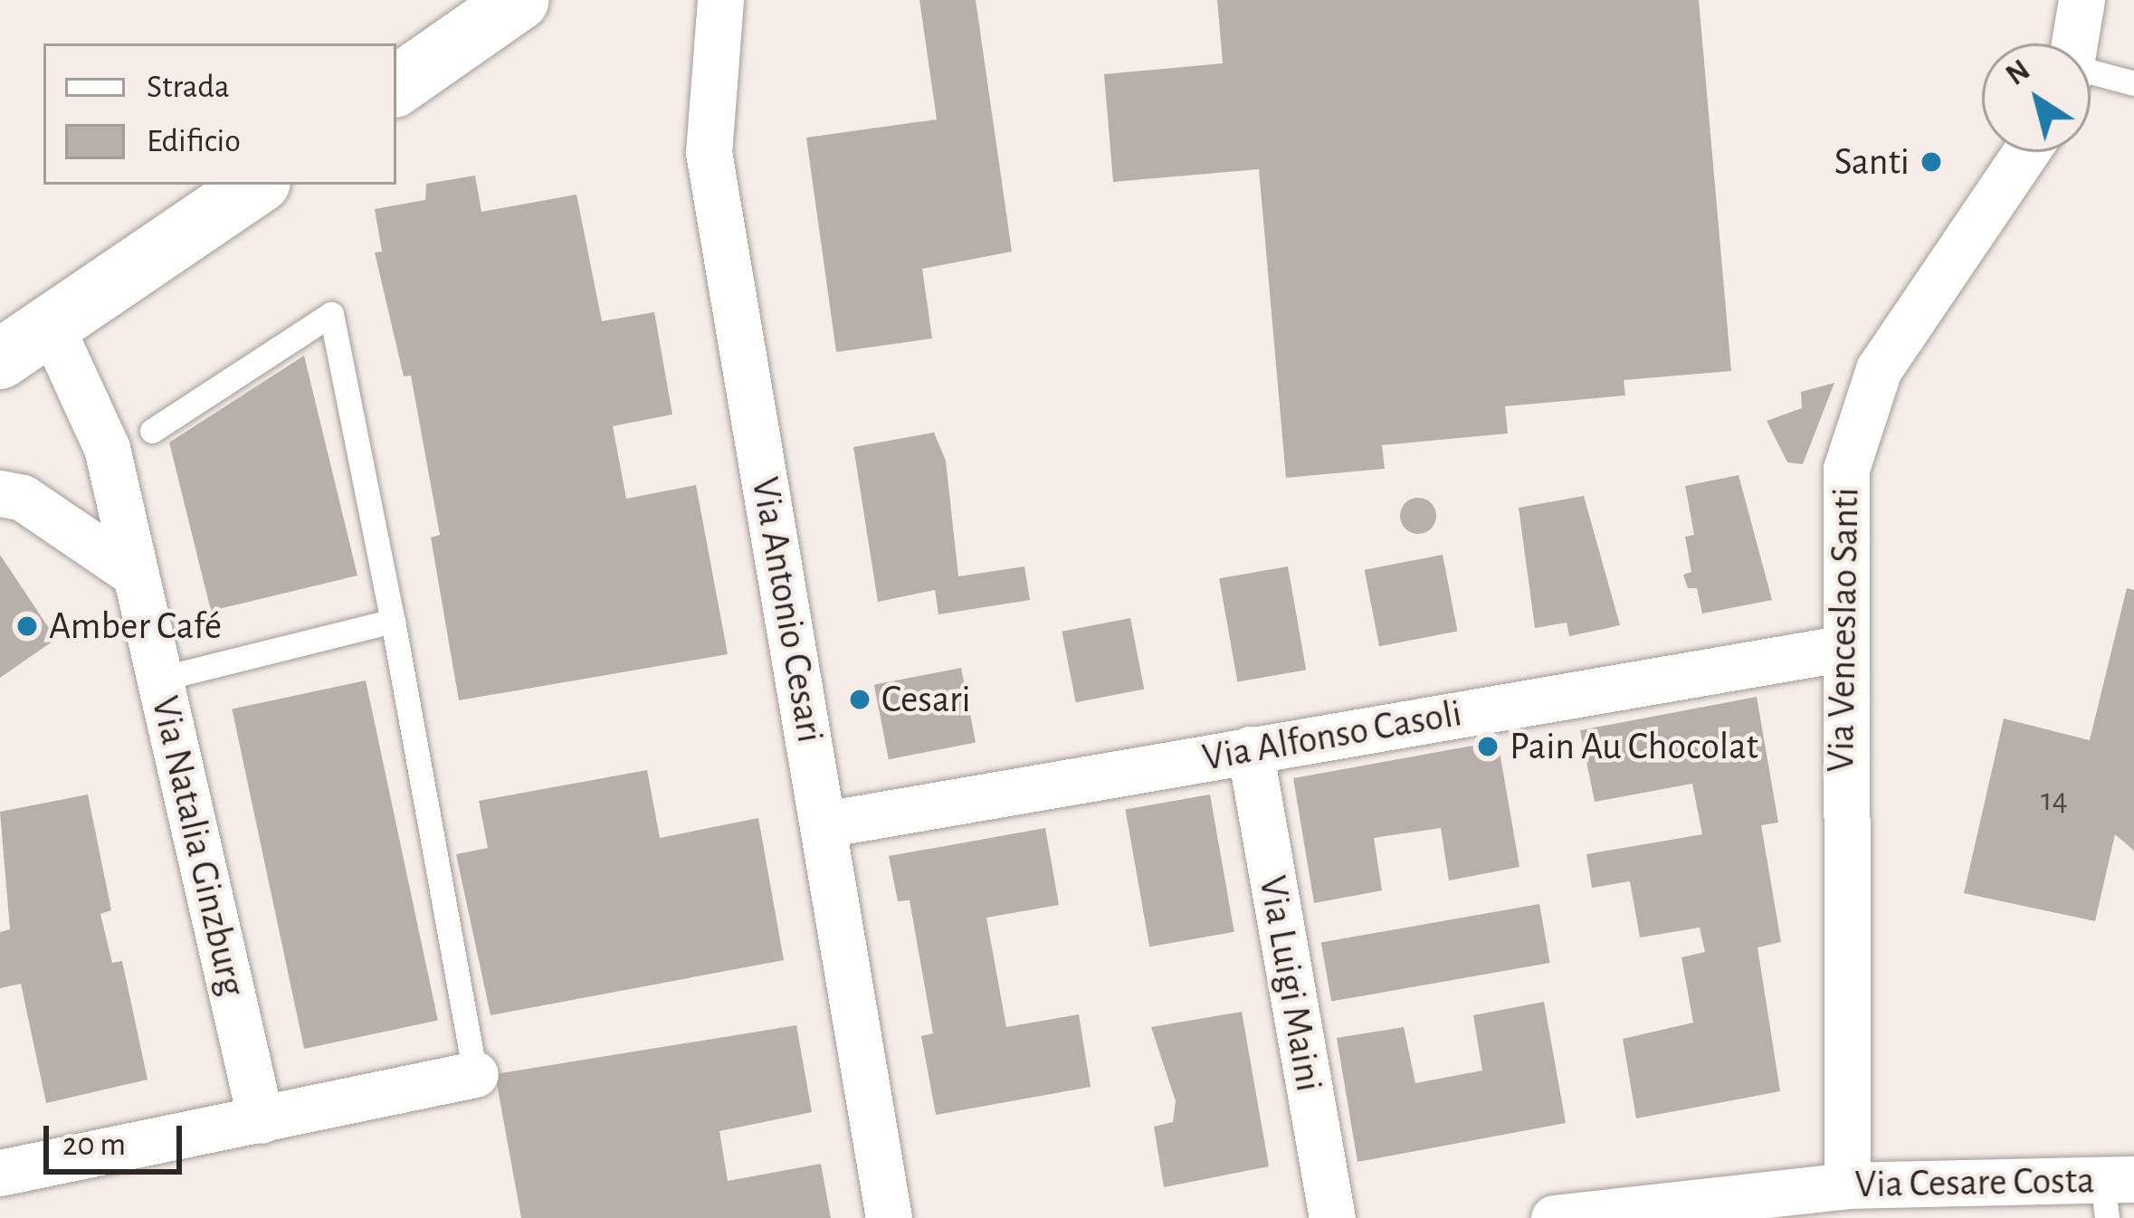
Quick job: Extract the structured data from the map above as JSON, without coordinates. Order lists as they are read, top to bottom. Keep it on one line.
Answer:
{"streets":{"street":["Via Antonio Cesari","Via Venceslao Santi","Via Alfonso Casoli","Via Natalia Ginzburg","Via Luigi Maini","Via Cesare Costa"]},"crossings":[["Via Antonio Cesari","Via Alfonso Casoli"],["Via Venceslao Santi","Via Alfonso Casoli"],["Via Venceslao Santi","Via Cesare Costa"],["Via Alfonso Casoli","Via Luigi Maini"]],"places":["Santi","Amber Café","Cesari","Pain Au Chocolat"],"house_numbers":["14"],"legend":["Strada","Edificio"],"scale_bar":"20 m","north":"top left"}
